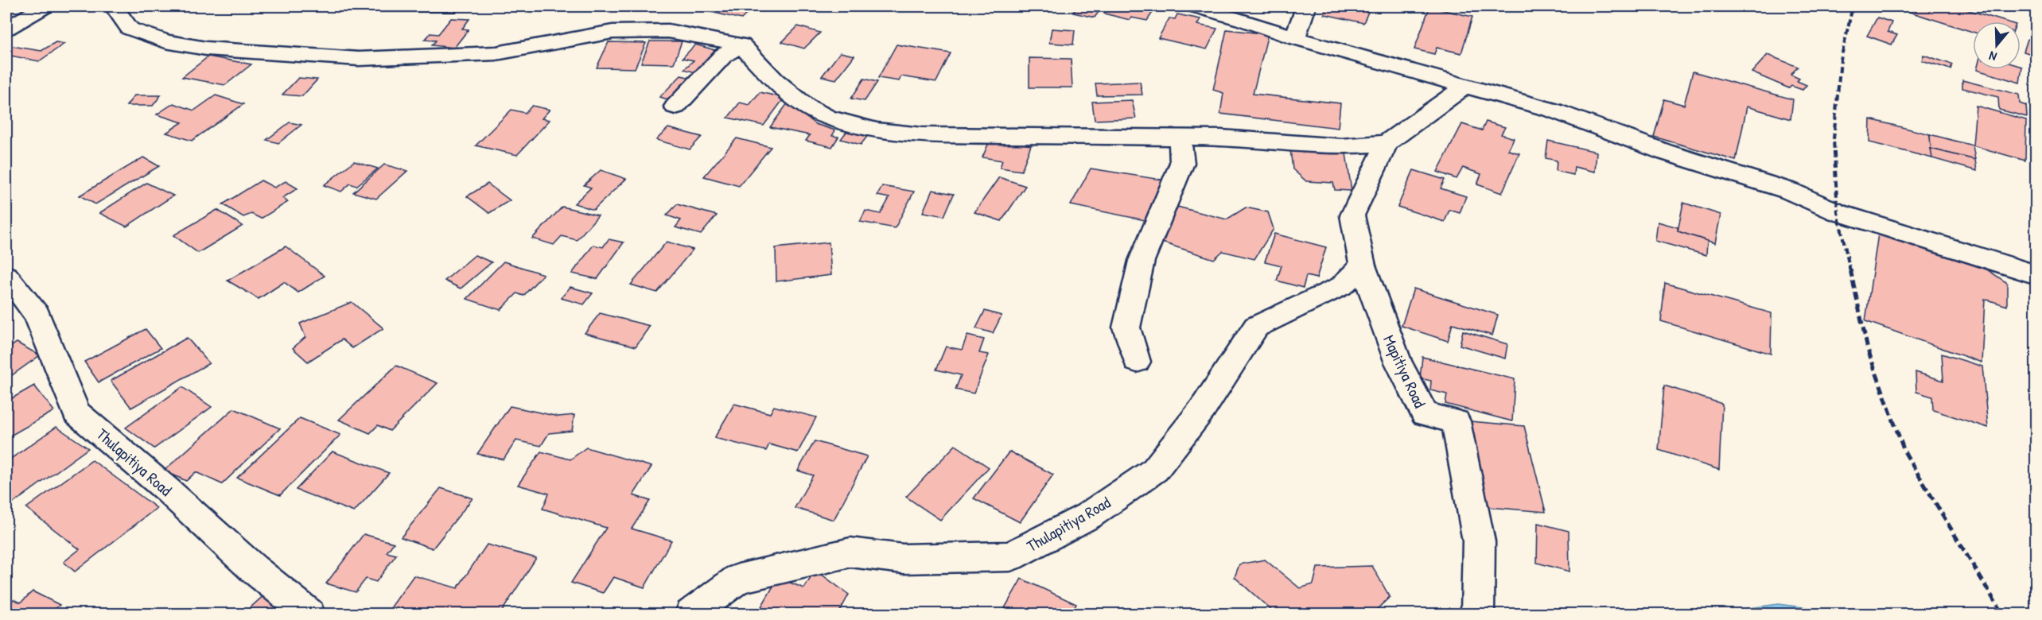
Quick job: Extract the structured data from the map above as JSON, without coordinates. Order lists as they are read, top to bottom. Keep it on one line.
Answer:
{"streets":{"street":["Mapitiya Road","Thulapitiya Road"]},"crossings":[["Mapitiya Road","Thulapitiya Road"]],"north":"bottom"}
